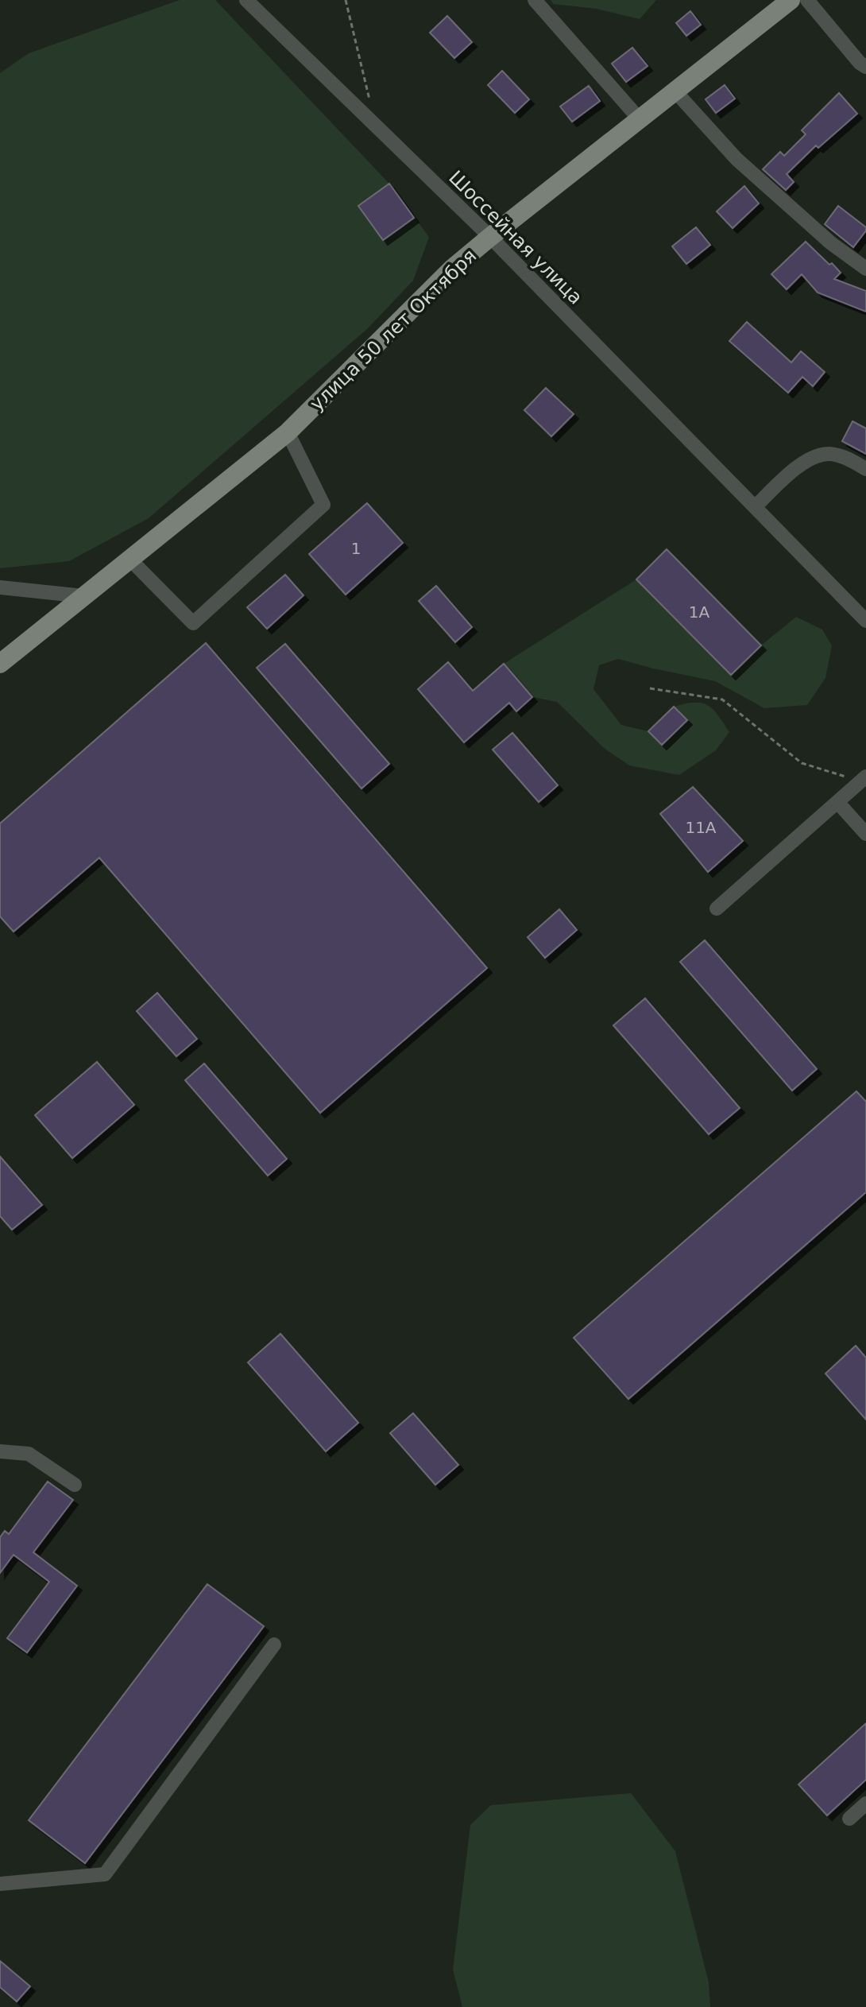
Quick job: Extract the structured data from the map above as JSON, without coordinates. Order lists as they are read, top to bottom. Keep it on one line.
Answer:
{"streets":{"main road":["улица 50 лет Октября"],"street":["Шоссейная улица"]},"crossings":[["Шоссейная улица","улица 50 лет Октября"]],"house_numbers":["1","1А","11А"]}
